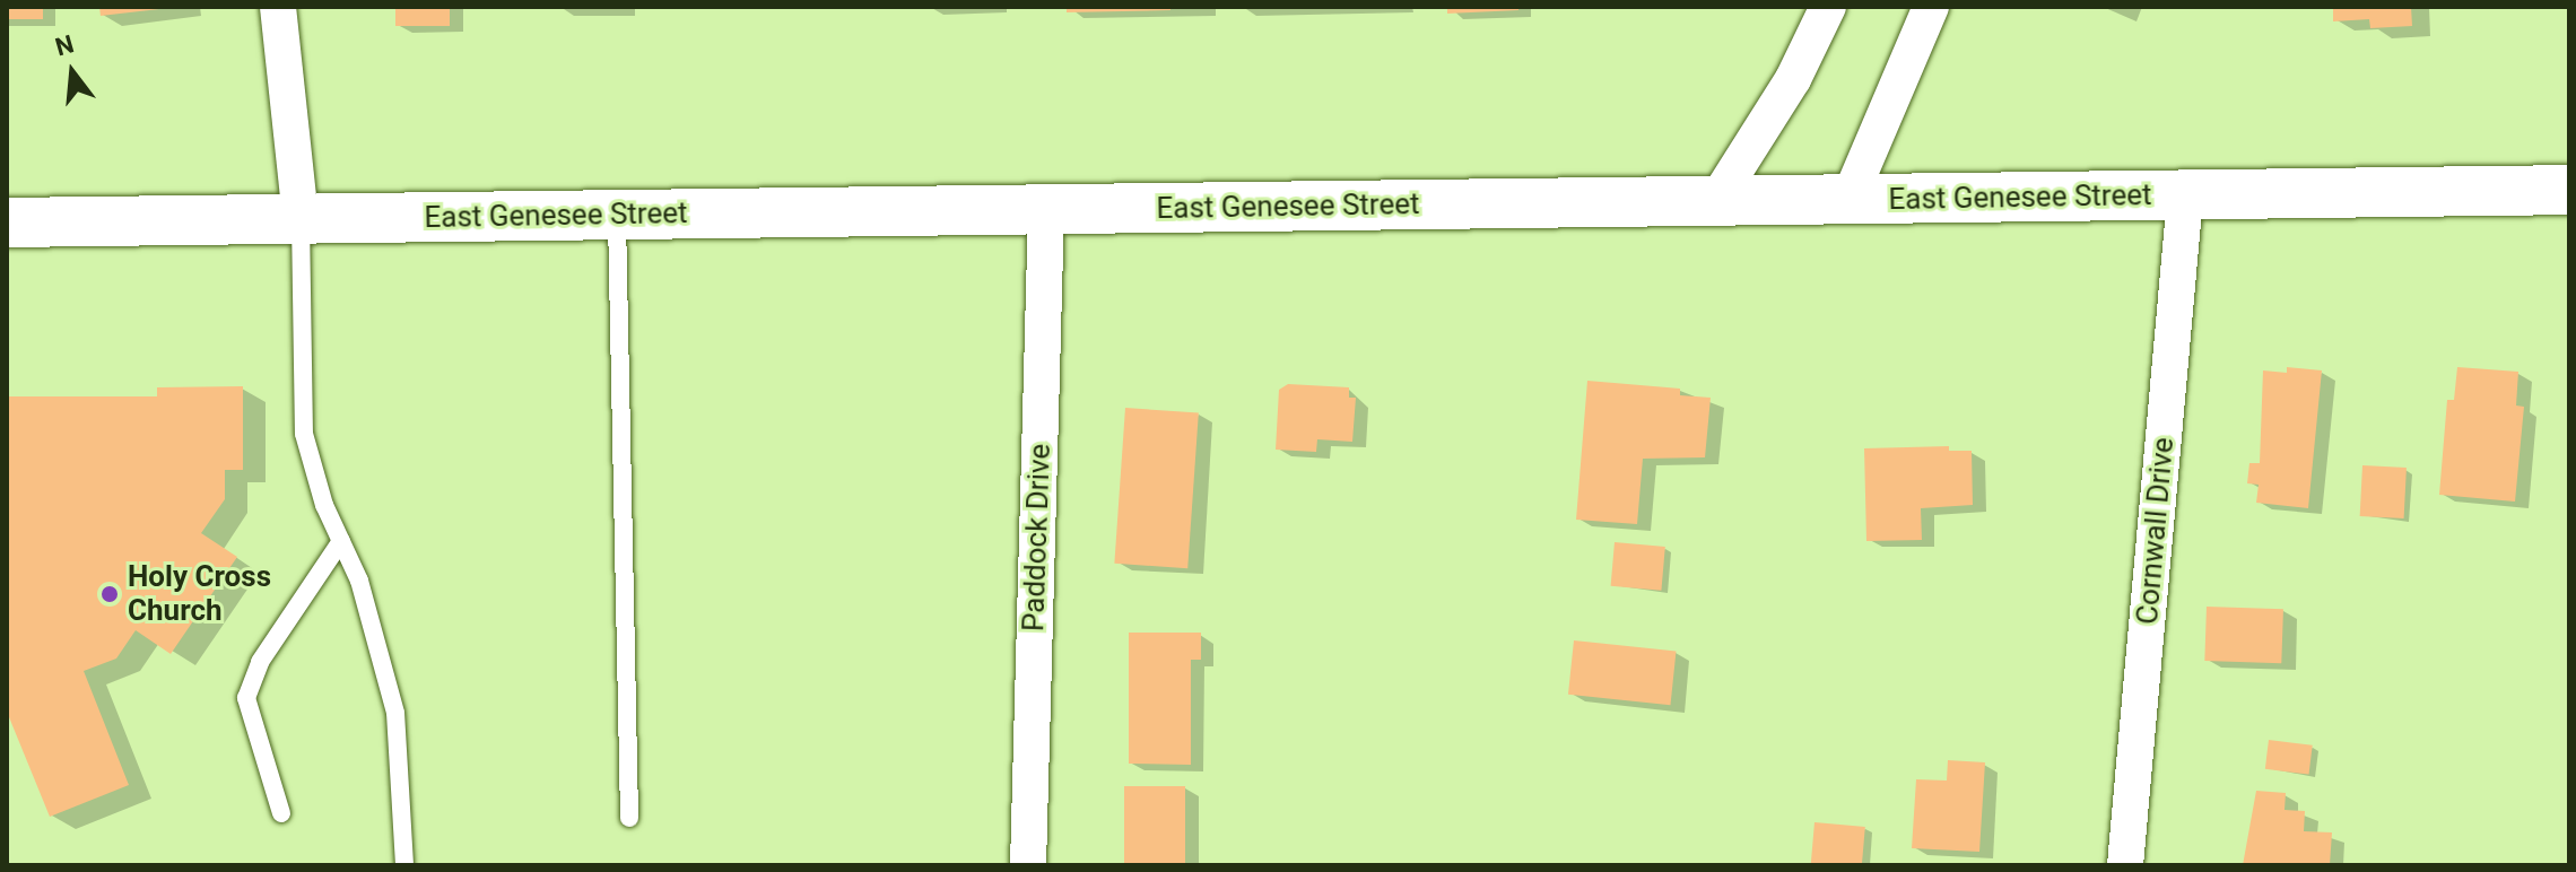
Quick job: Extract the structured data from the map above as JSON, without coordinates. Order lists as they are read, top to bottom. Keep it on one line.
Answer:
{"streets":{"main road":["East Genesee Street"],"street":["Cornwall Drive","Paddock Drive"]},"crossings":[["East Genesee Street","Cornwall Drive"],["East Genesee Street","Paddock Drive"]],"places":["Holy Cross Church"],"north":"top"}
